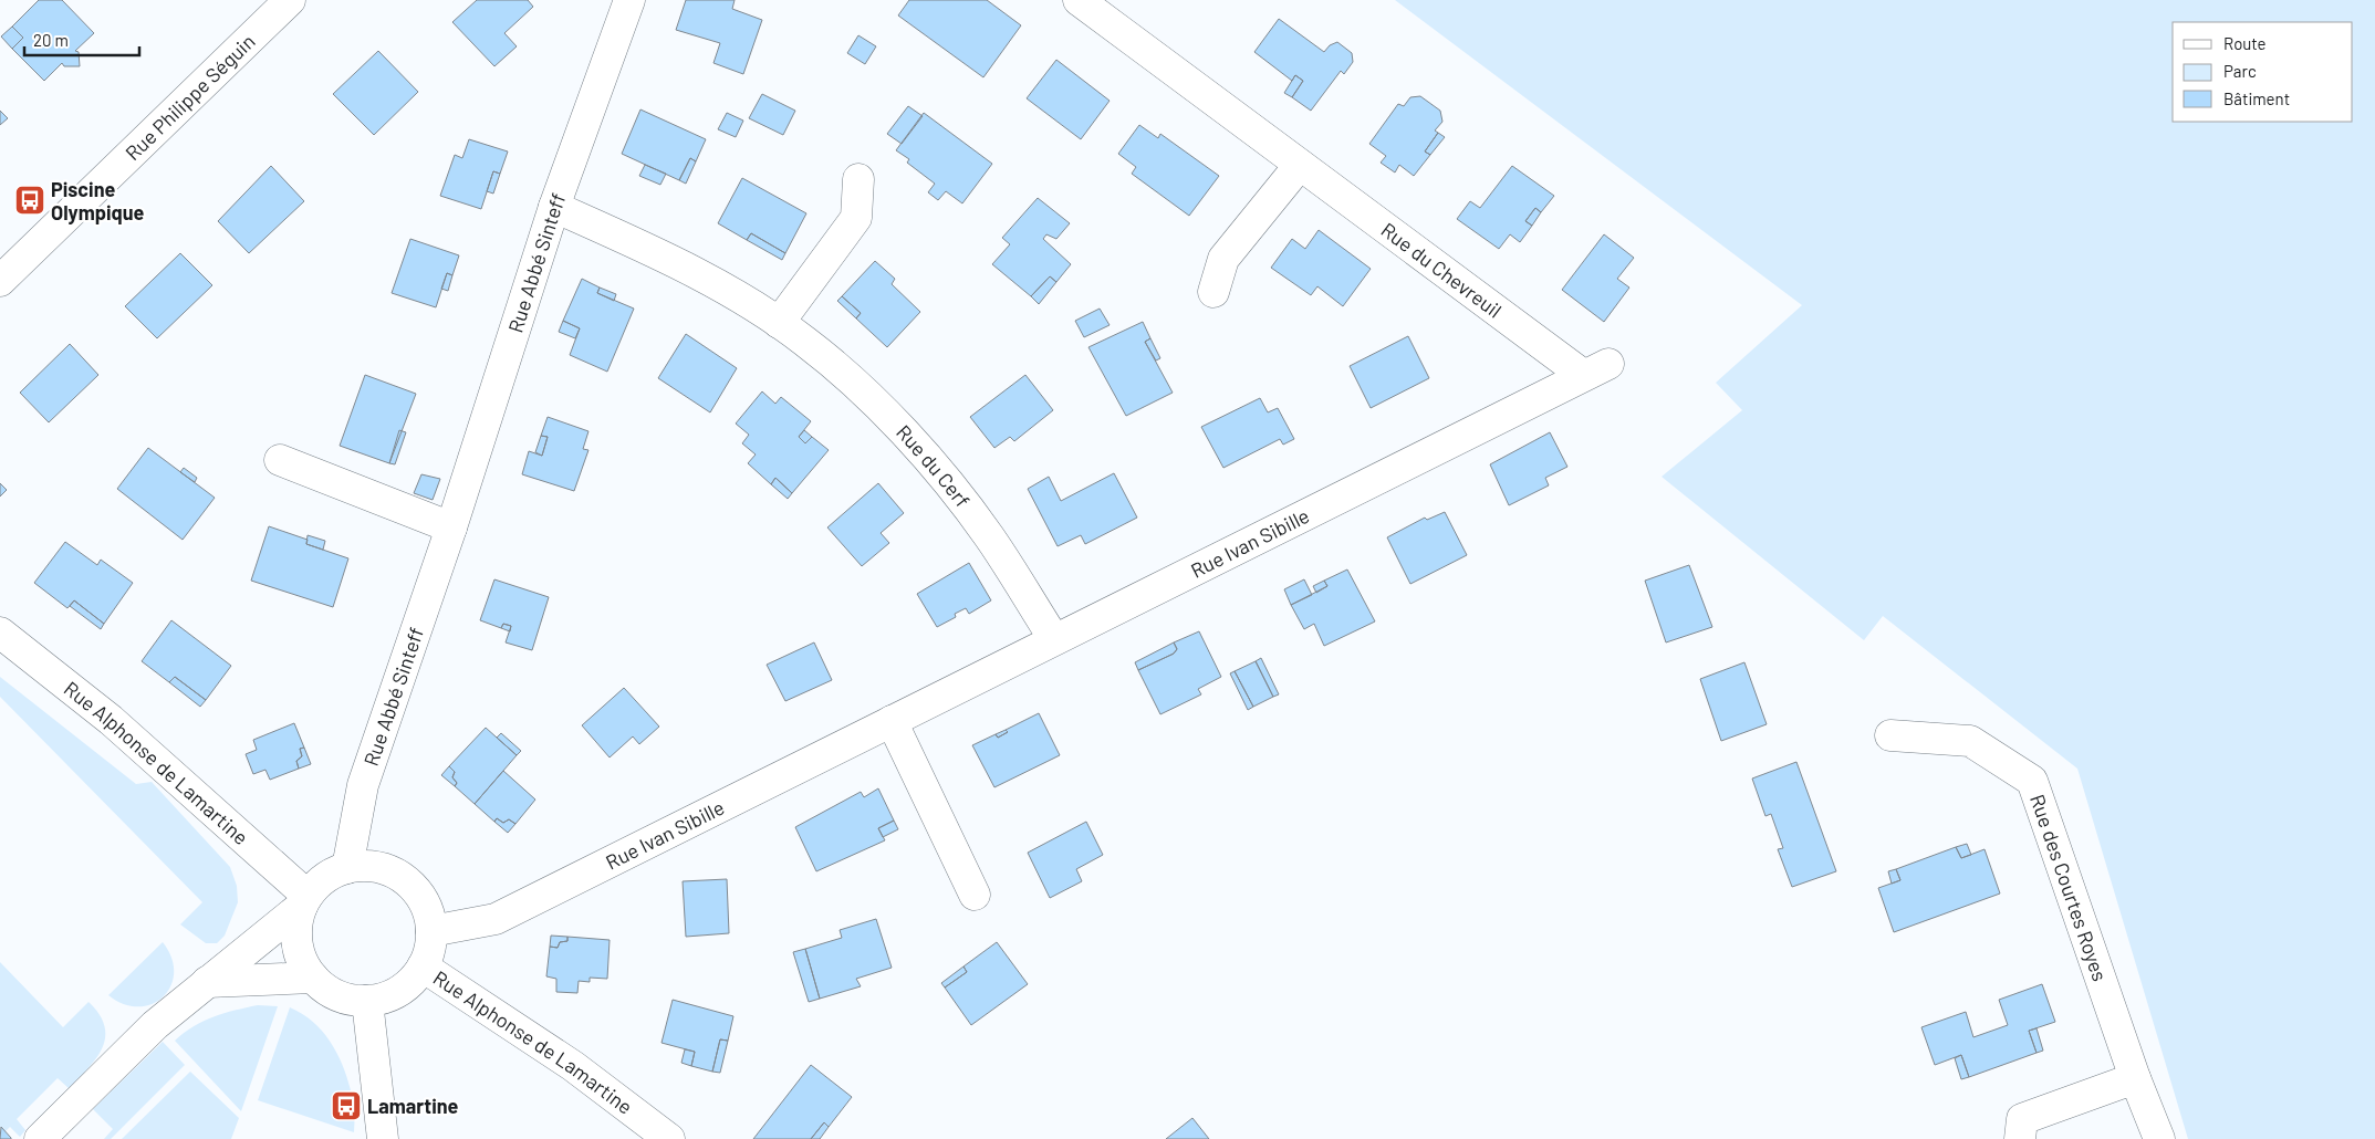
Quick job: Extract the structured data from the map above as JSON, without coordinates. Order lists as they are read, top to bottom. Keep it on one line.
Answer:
{"streets":{"street":["Rue Philippe Séguin","Rue Abbé Sinteff","Rue du Chevreuil","Rue du Cerf","Rue Ivan Sibille","Rue Alphonse de Lamartine","Rue des Courtes Royes"]},"crossings":[["Rue Abbé Sinteff","Rue du Cerf"],["Rue Abbé Sinteff","Rue Ivan Sibille"],["Rue Abbé Sinteff","Rue Alphonse de Lamartine"],["Rue du Chevreuil","Rue Ivan Sibille"],["Rue du Cerf","Rue Ivan Sibille"],["Rue Ivan Sibille","Rue Alphonse de Lamartine"]],"places":{"bus stop":["Piscine Olympique","Lamartine"]},"legend":["Route","Parc","Bâtiment"],"scale_bar":"20 m"}
